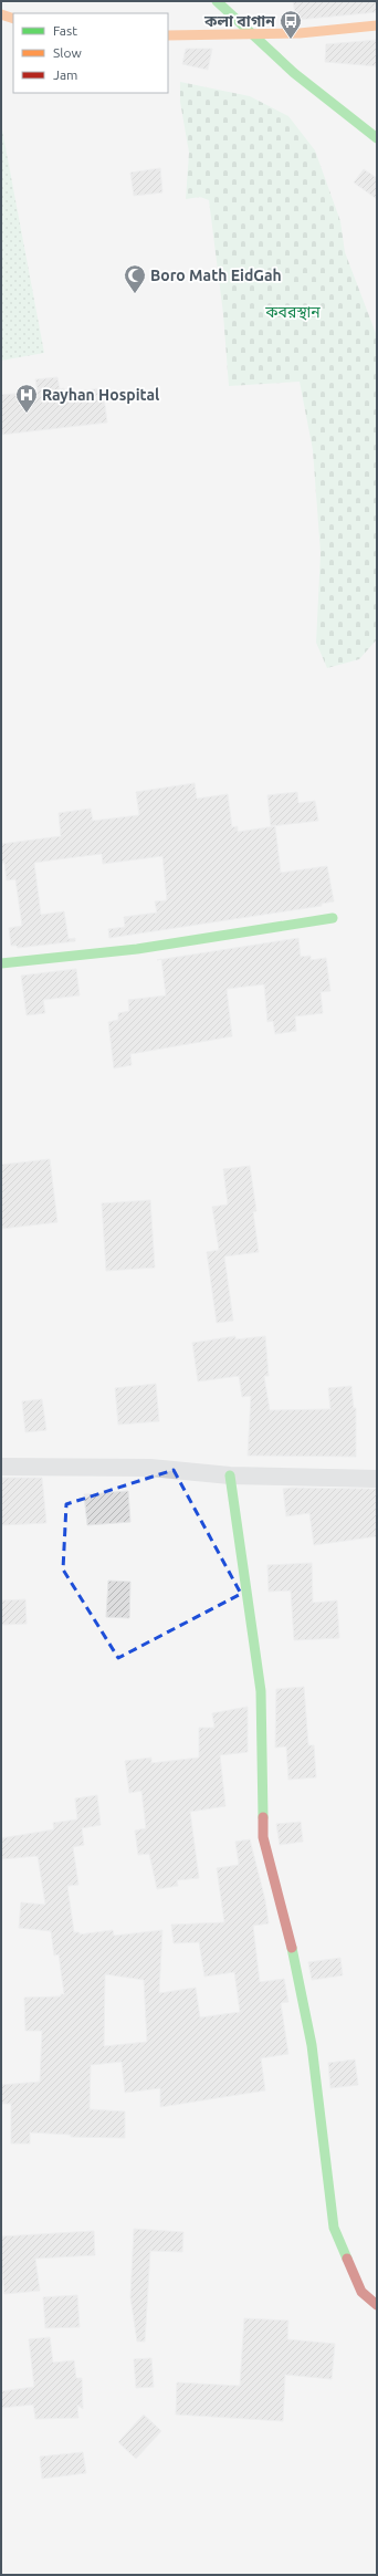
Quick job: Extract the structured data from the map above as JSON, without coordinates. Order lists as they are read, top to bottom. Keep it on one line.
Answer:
{"parks":["কবরস্থান"],"places":{"bus stop":["কলা বাগান"],"mosque":["Boro Math EidGah"],"hospital":["Rayhan Hospital"]},"legend":["Fast","Slow","Jam"]}
